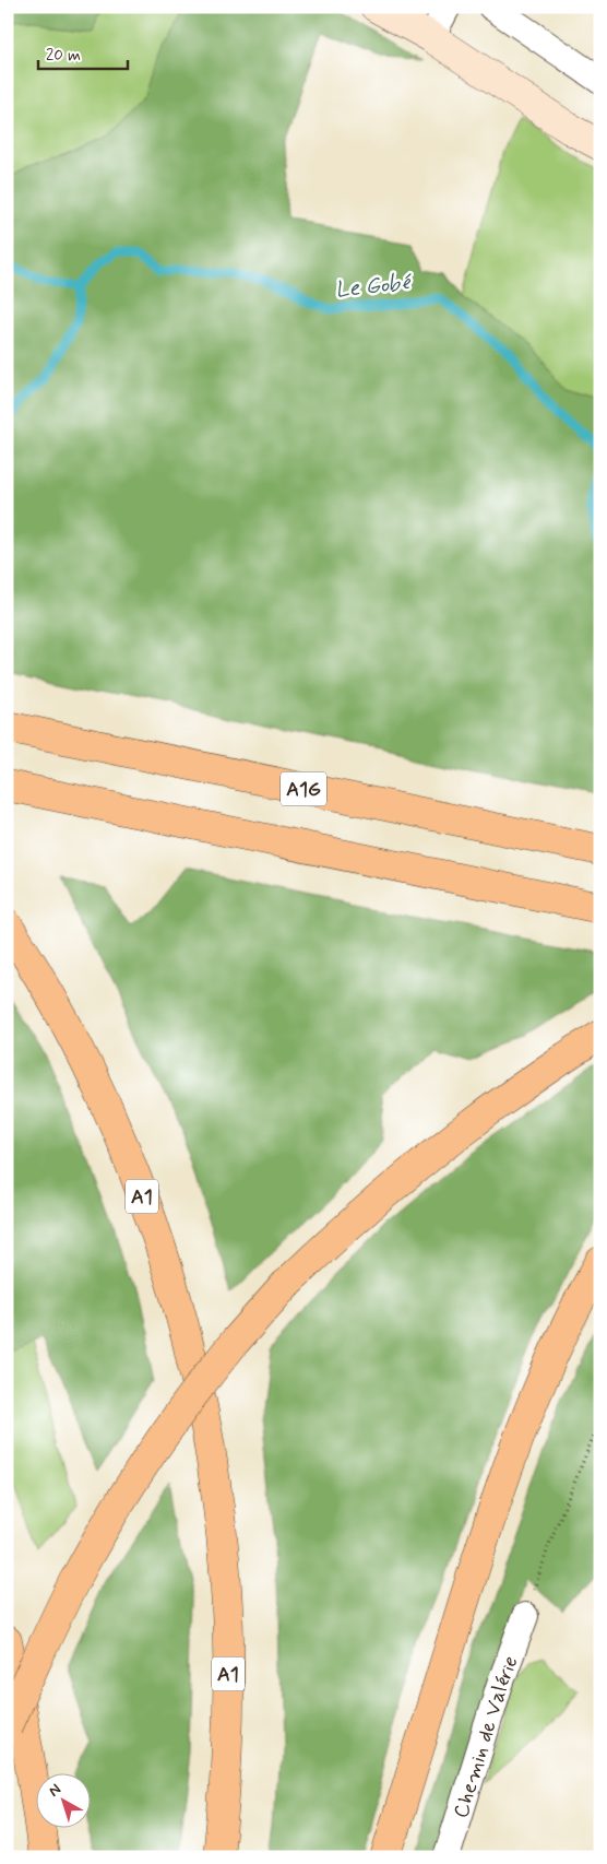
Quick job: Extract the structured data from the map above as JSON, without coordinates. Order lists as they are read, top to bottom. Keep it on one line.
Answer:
{"streets":{"highway":["A1G","A1"],"street":["Chemin de Valérie"]},"water":["Le Gobé"],"scale_bar":"20 m","north":"top left"}
